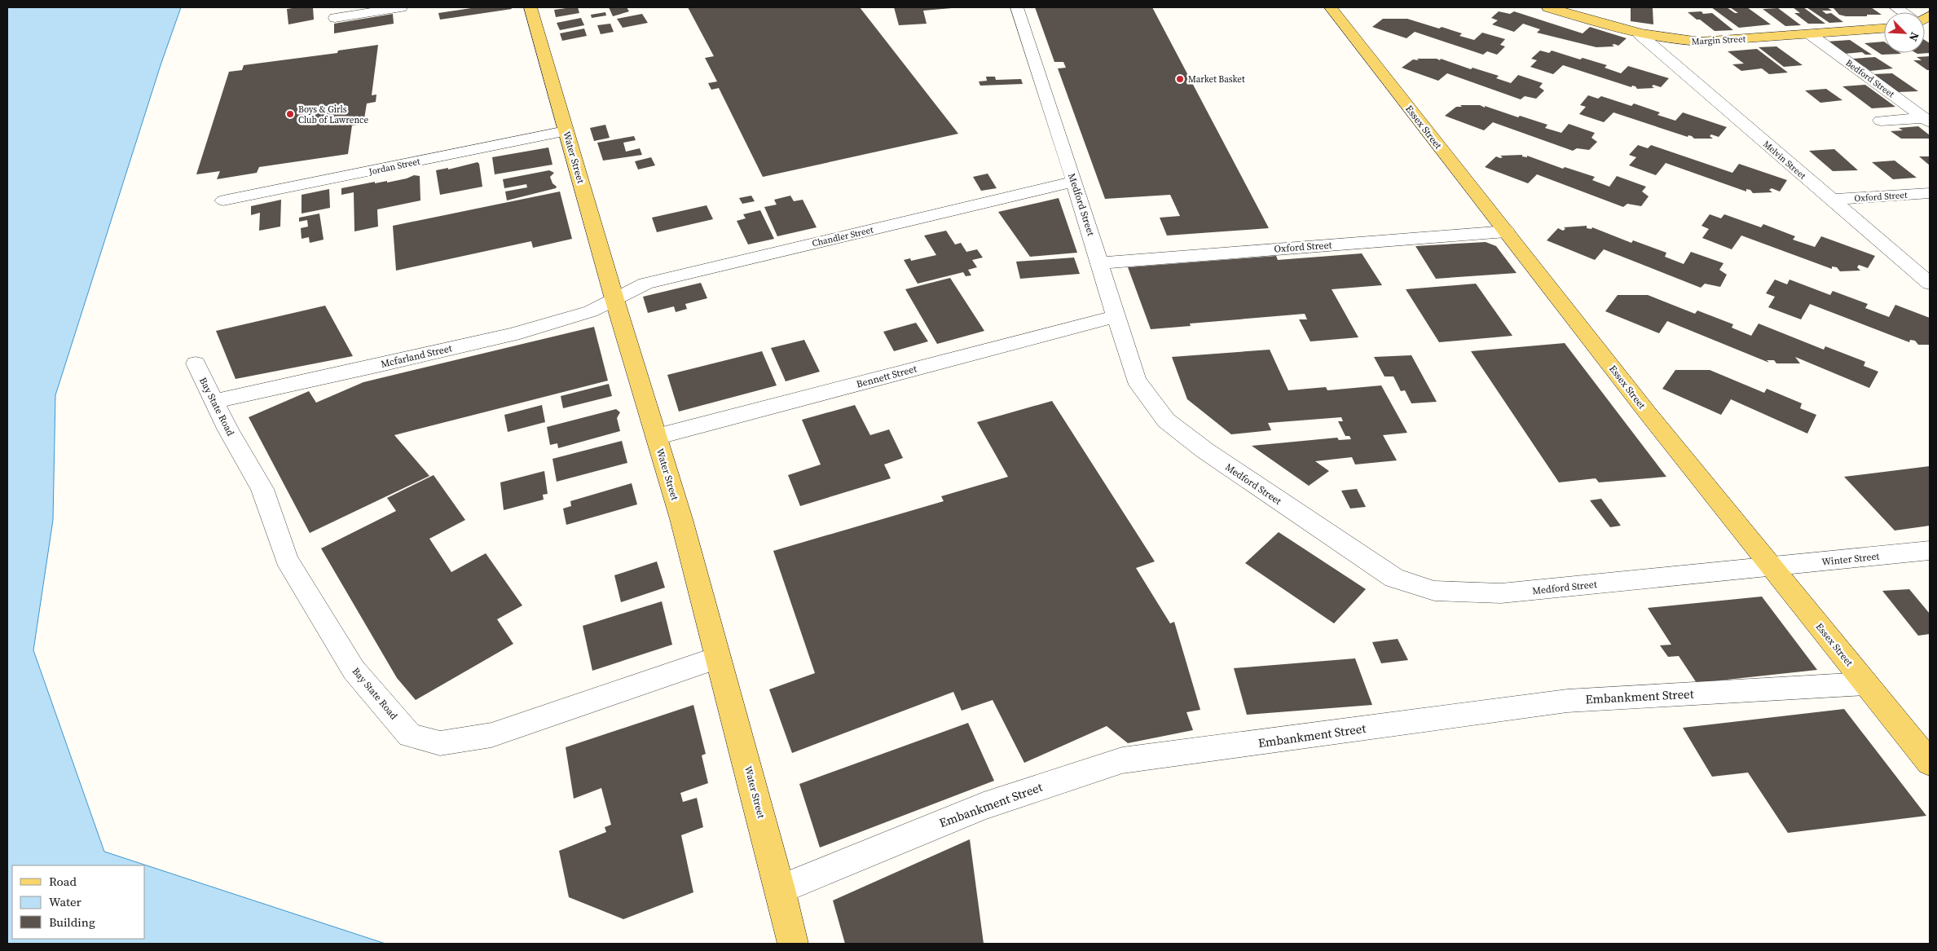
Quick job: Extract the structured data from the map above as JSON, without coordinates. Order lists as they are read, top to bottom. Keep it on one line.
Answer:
{"streets":{"main road":["Margin Street","Essex Street","Water Street"],"street":["Bedford Street","Melvin Street","Jordan Street","Oxford Street","Medford Street","Chandler Street","Mcfarland Street","Bennett Street","Bay State Road","Winter Street","Embankment Street"]},"crossings":[["Margin Street","Bedford Street"],["Margin Street","Melvin Street"],["Essex Street","Oxford Street"],["Essex Street","Medford Street"],["Essex Street","Winter Street"],["Essex Street","Embankment Street"],["Water Street","Jordan Street"],["Water Street","Chandler Street"],["Water Street","Mcfarland Street"],["Water Street","Bennett Street"],["Water Street","Bay State Road"],["Water Street","Embankment Street"],["Melvin Street","Oxford Street"],["Oxford Street","Medford Street"],["Medford Street","Chandler Street"],["Medford Street","Bennett Street"],["Medford Street","Winter Street"],["Chandler Street","Mcfarland Street"],["Mcfarland Street","Bay State Road"]],"places":["Market Basket","Boys & Girls Club of Lawrence"],"legend":["Road","Water","Building"],"north":"bottom right"}
